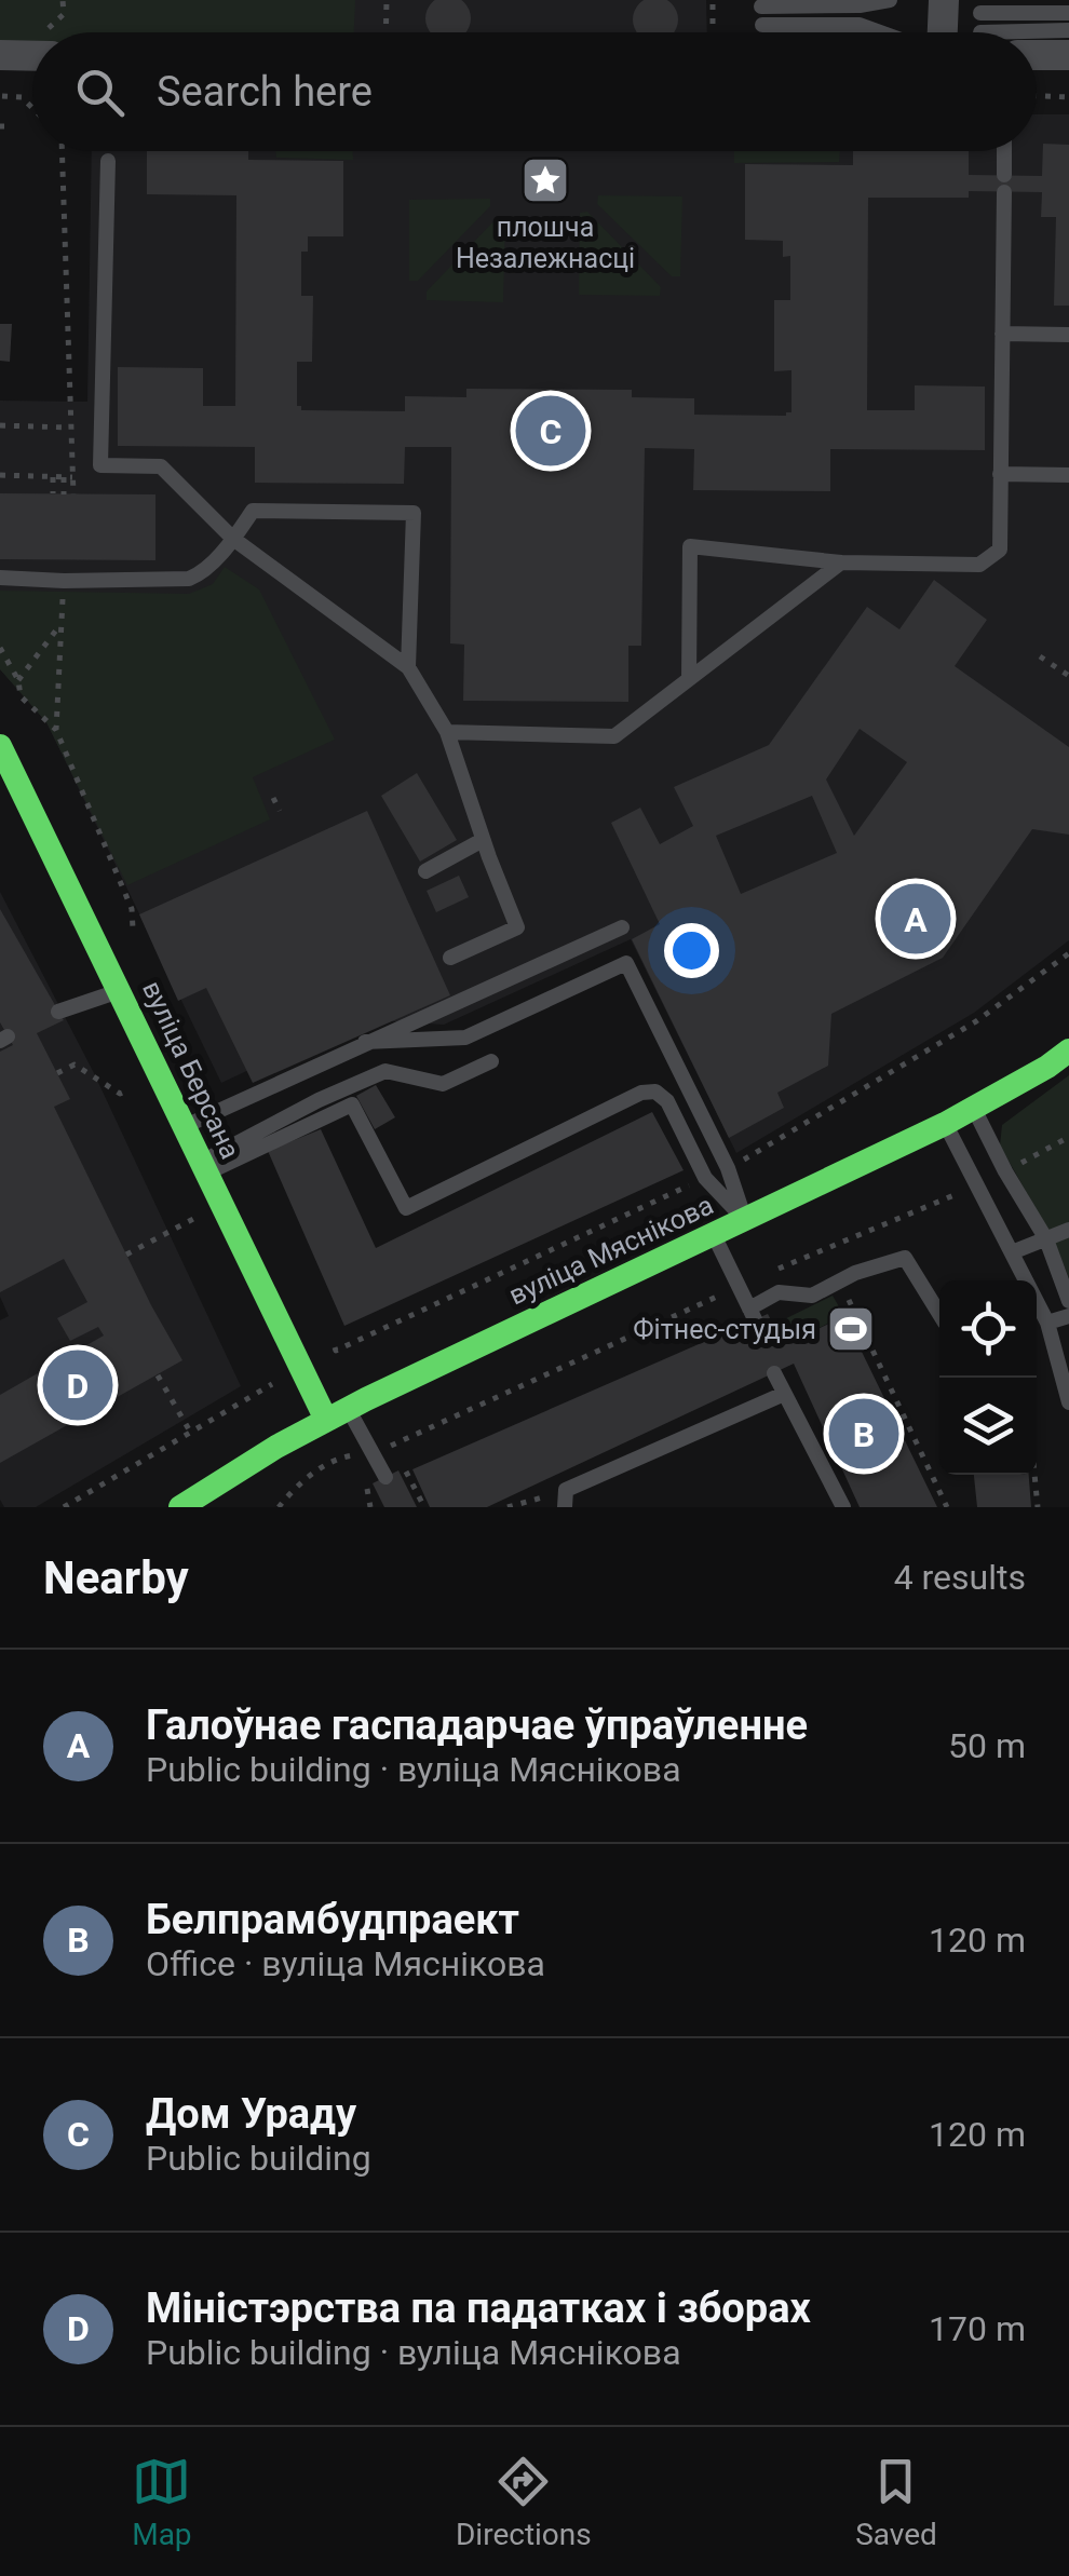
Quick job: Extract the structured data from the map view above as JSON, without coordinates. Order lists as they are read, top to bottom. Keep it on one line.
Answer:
{"streets":{"main road":["вуліца Берсана","вуліца Мяснікова"]},"crossings":[["вуліца Берсана","вуліца Мяснікова"]],"places":{"place":["плошча Незалежнасці"],"sports":["Фітнес-студыя"]},"page":{"search":"Search here","pins":["C","A","D","B"],"heading":["Nearby","4 results"],"list":[{"mark":"A","name":"Галоўнае гаспадарчае ўпраўленне","note":"Public building · вуліца Мяснікова","value":"50 m"},{"mark":"B","name":"Белпрамбудпраект","note":"Office · вуліца Мяснікова","value":"120 m"},{"mark":"C","name":"Дом Ураду","note":"Public building","value":"120 m"},{"mark":"D","name":"Міністэрства па падатках і зборах","note":"Public building · вуліца Мяснікова","value":"170 m"}],"nav":["Map","Directions","Saved"]}}
